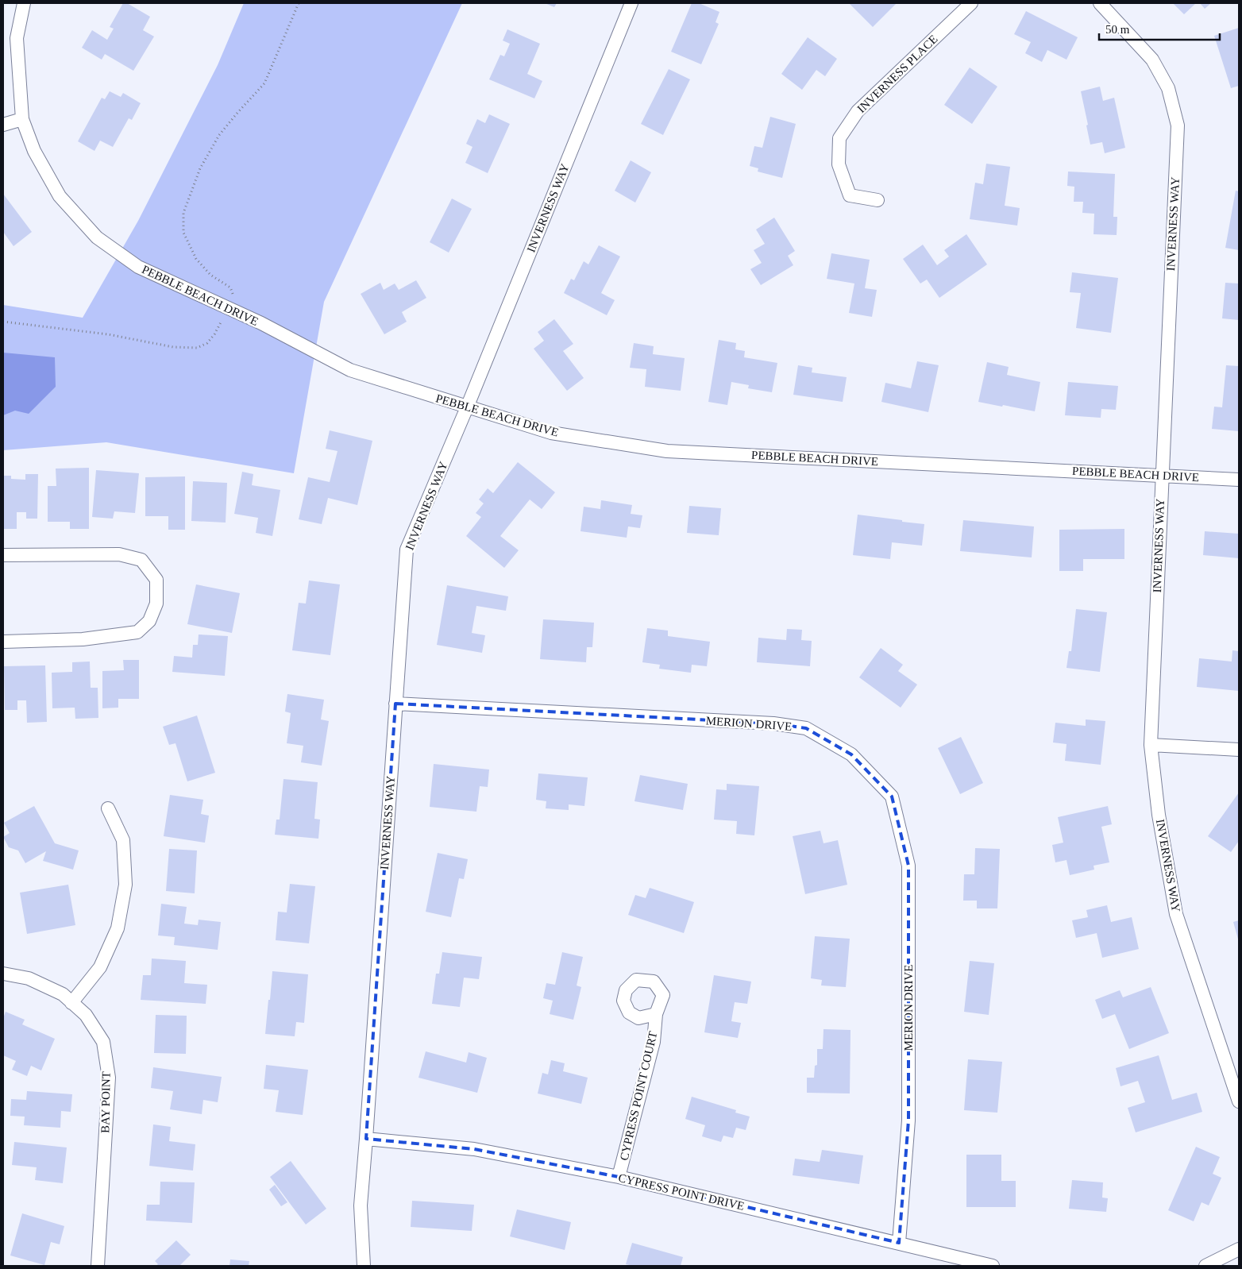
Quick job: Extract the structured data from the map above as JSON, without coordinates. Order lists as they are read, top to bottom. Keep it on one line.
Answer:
{"streets":{"street":["INVERNESS PLACE","INVERNESS WAY","PEBBLE BEACH DRIVE","MERION DRIVE","CYPRESS POINT COURT","BAY POINT","CYPRESS POINT DRIVE"]},"crossings":[["INVERNESS WAY","PEBBLE BEACH DRIVE"],["INVERNESS WAY","MERION DRIVE"],["INVERNESS WAY","CYPRESS POINT DRIVE"],["MERION DRIVE","CYPRESS POINT DRIVE"],["CYPRESS POINT COURT","CYPRESS POINT DRIVE"]],"scale_bar":"50 m"}
